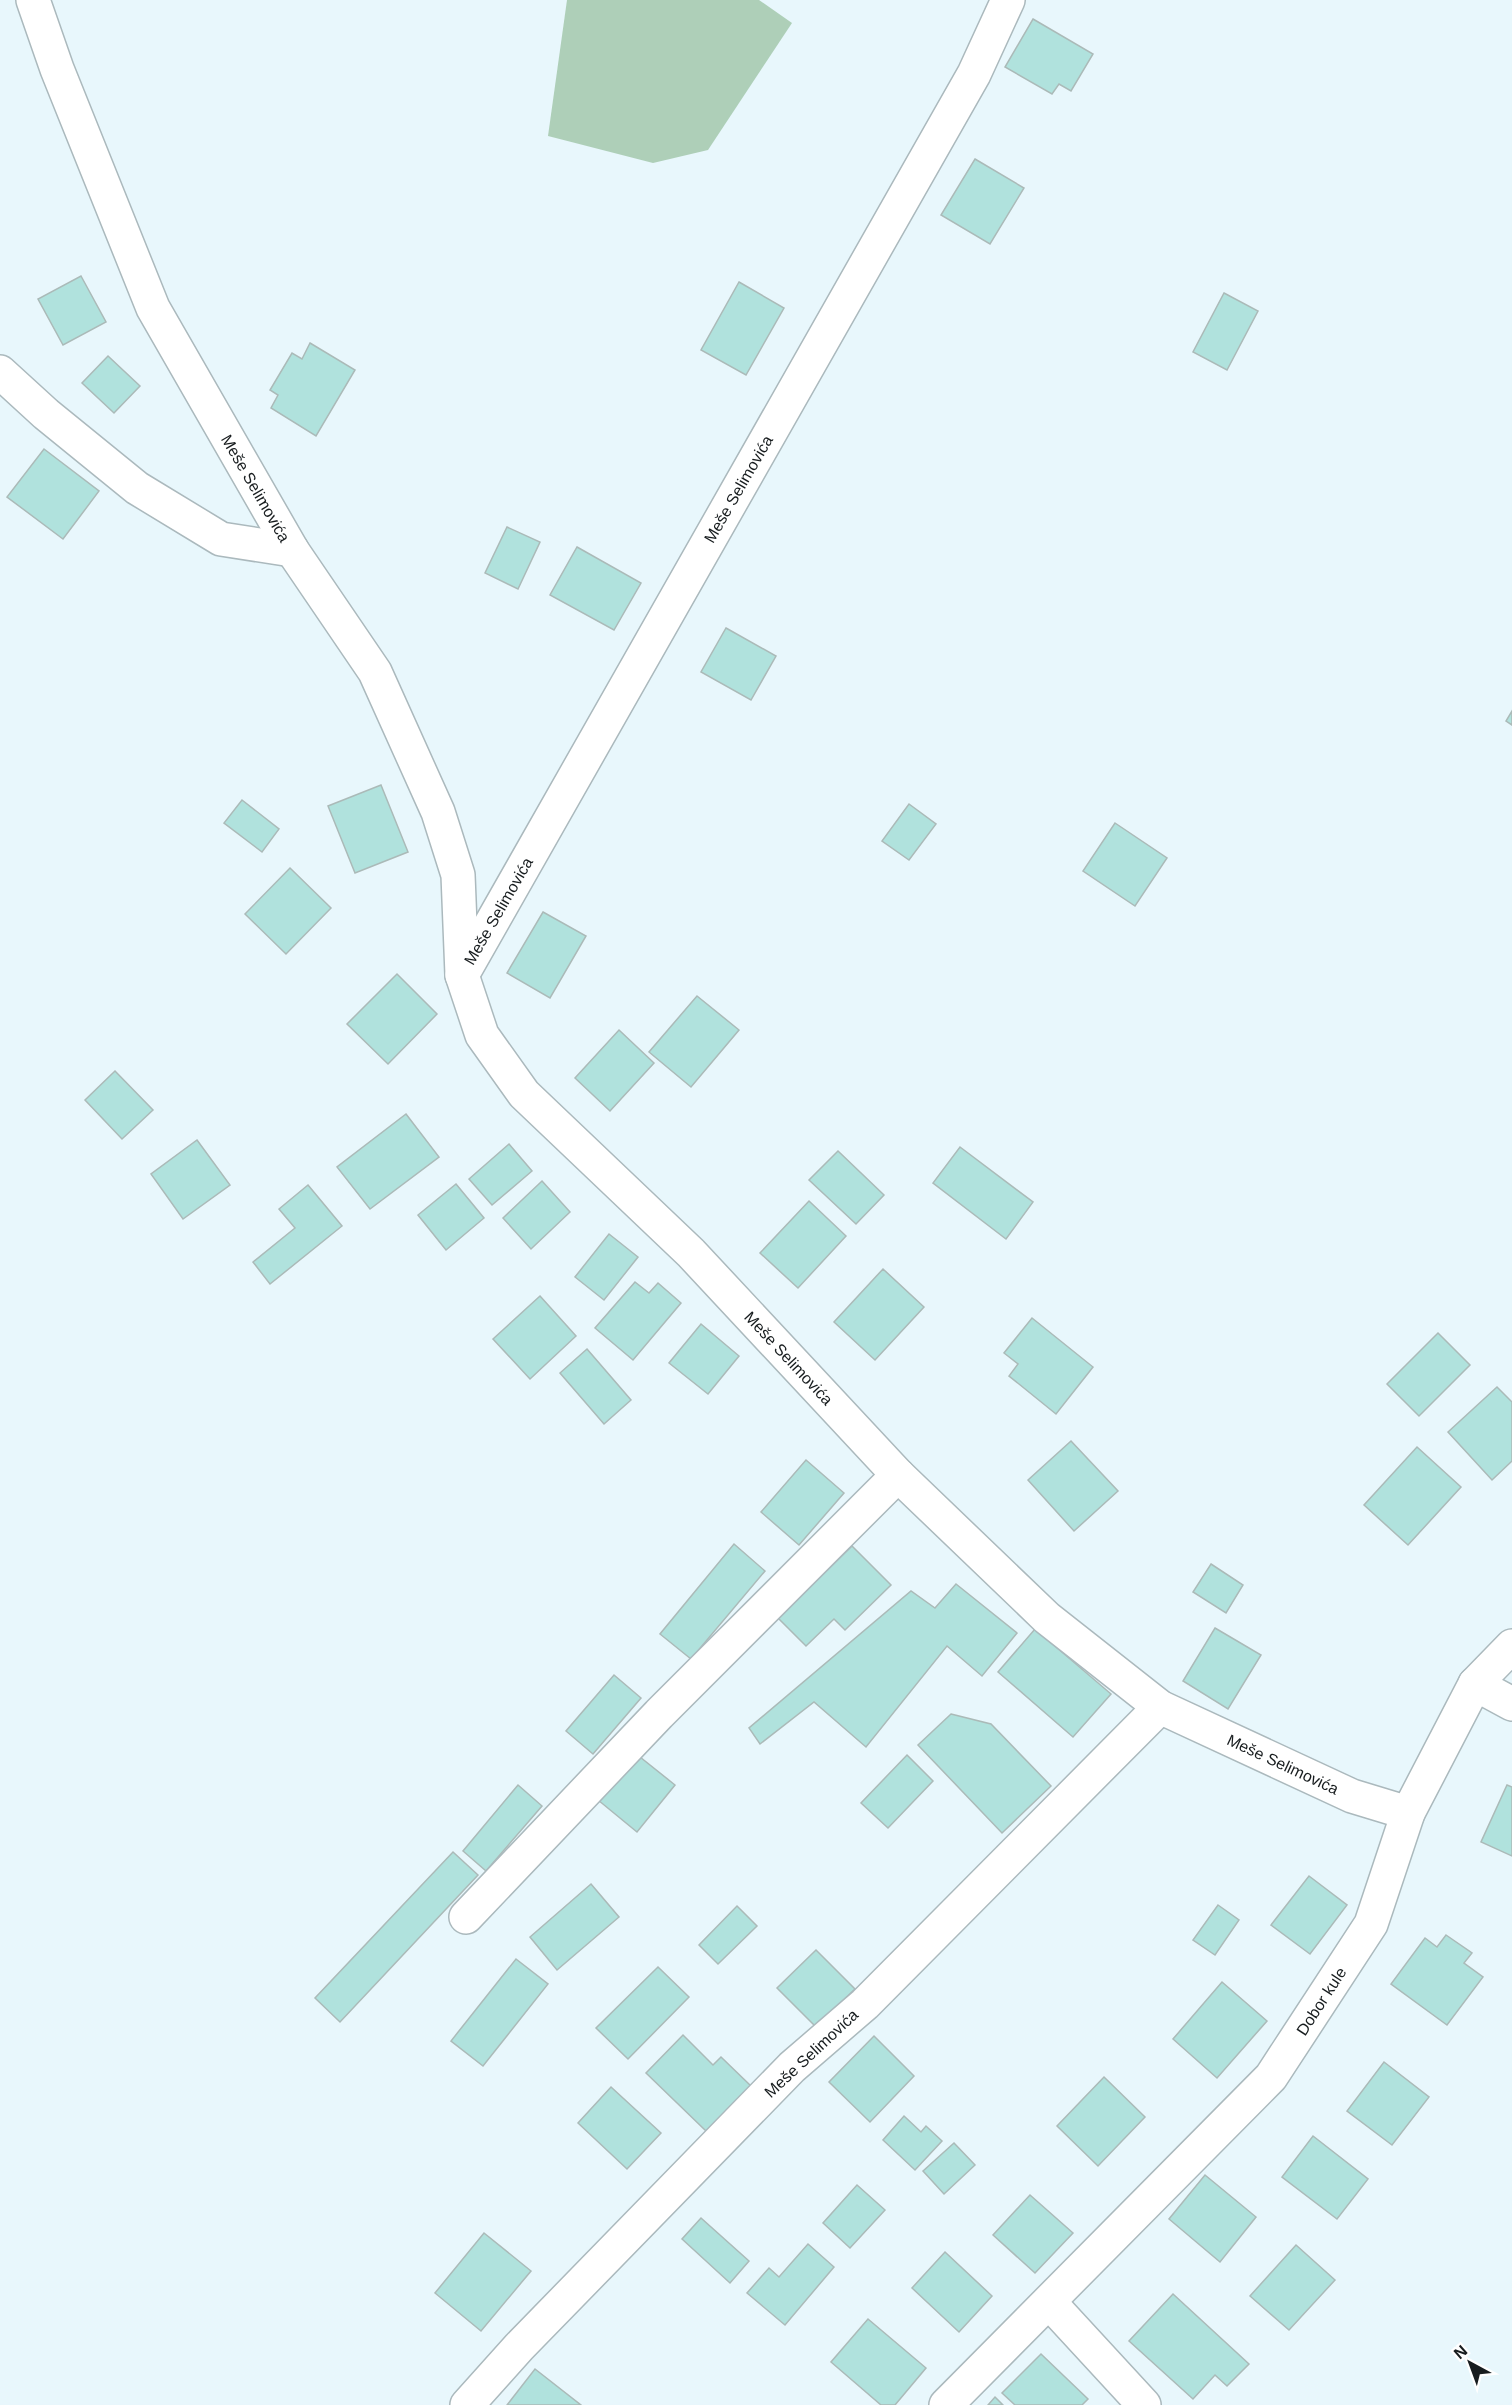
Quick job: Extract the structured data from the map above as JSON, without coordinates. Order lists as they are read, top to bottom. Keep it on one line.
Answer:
{"streets":{"street":["Meše Selimovića","Dobor kule"]},"crossings":[["Meše Selimovića","Dobor kule"]],"north":"top left"}
